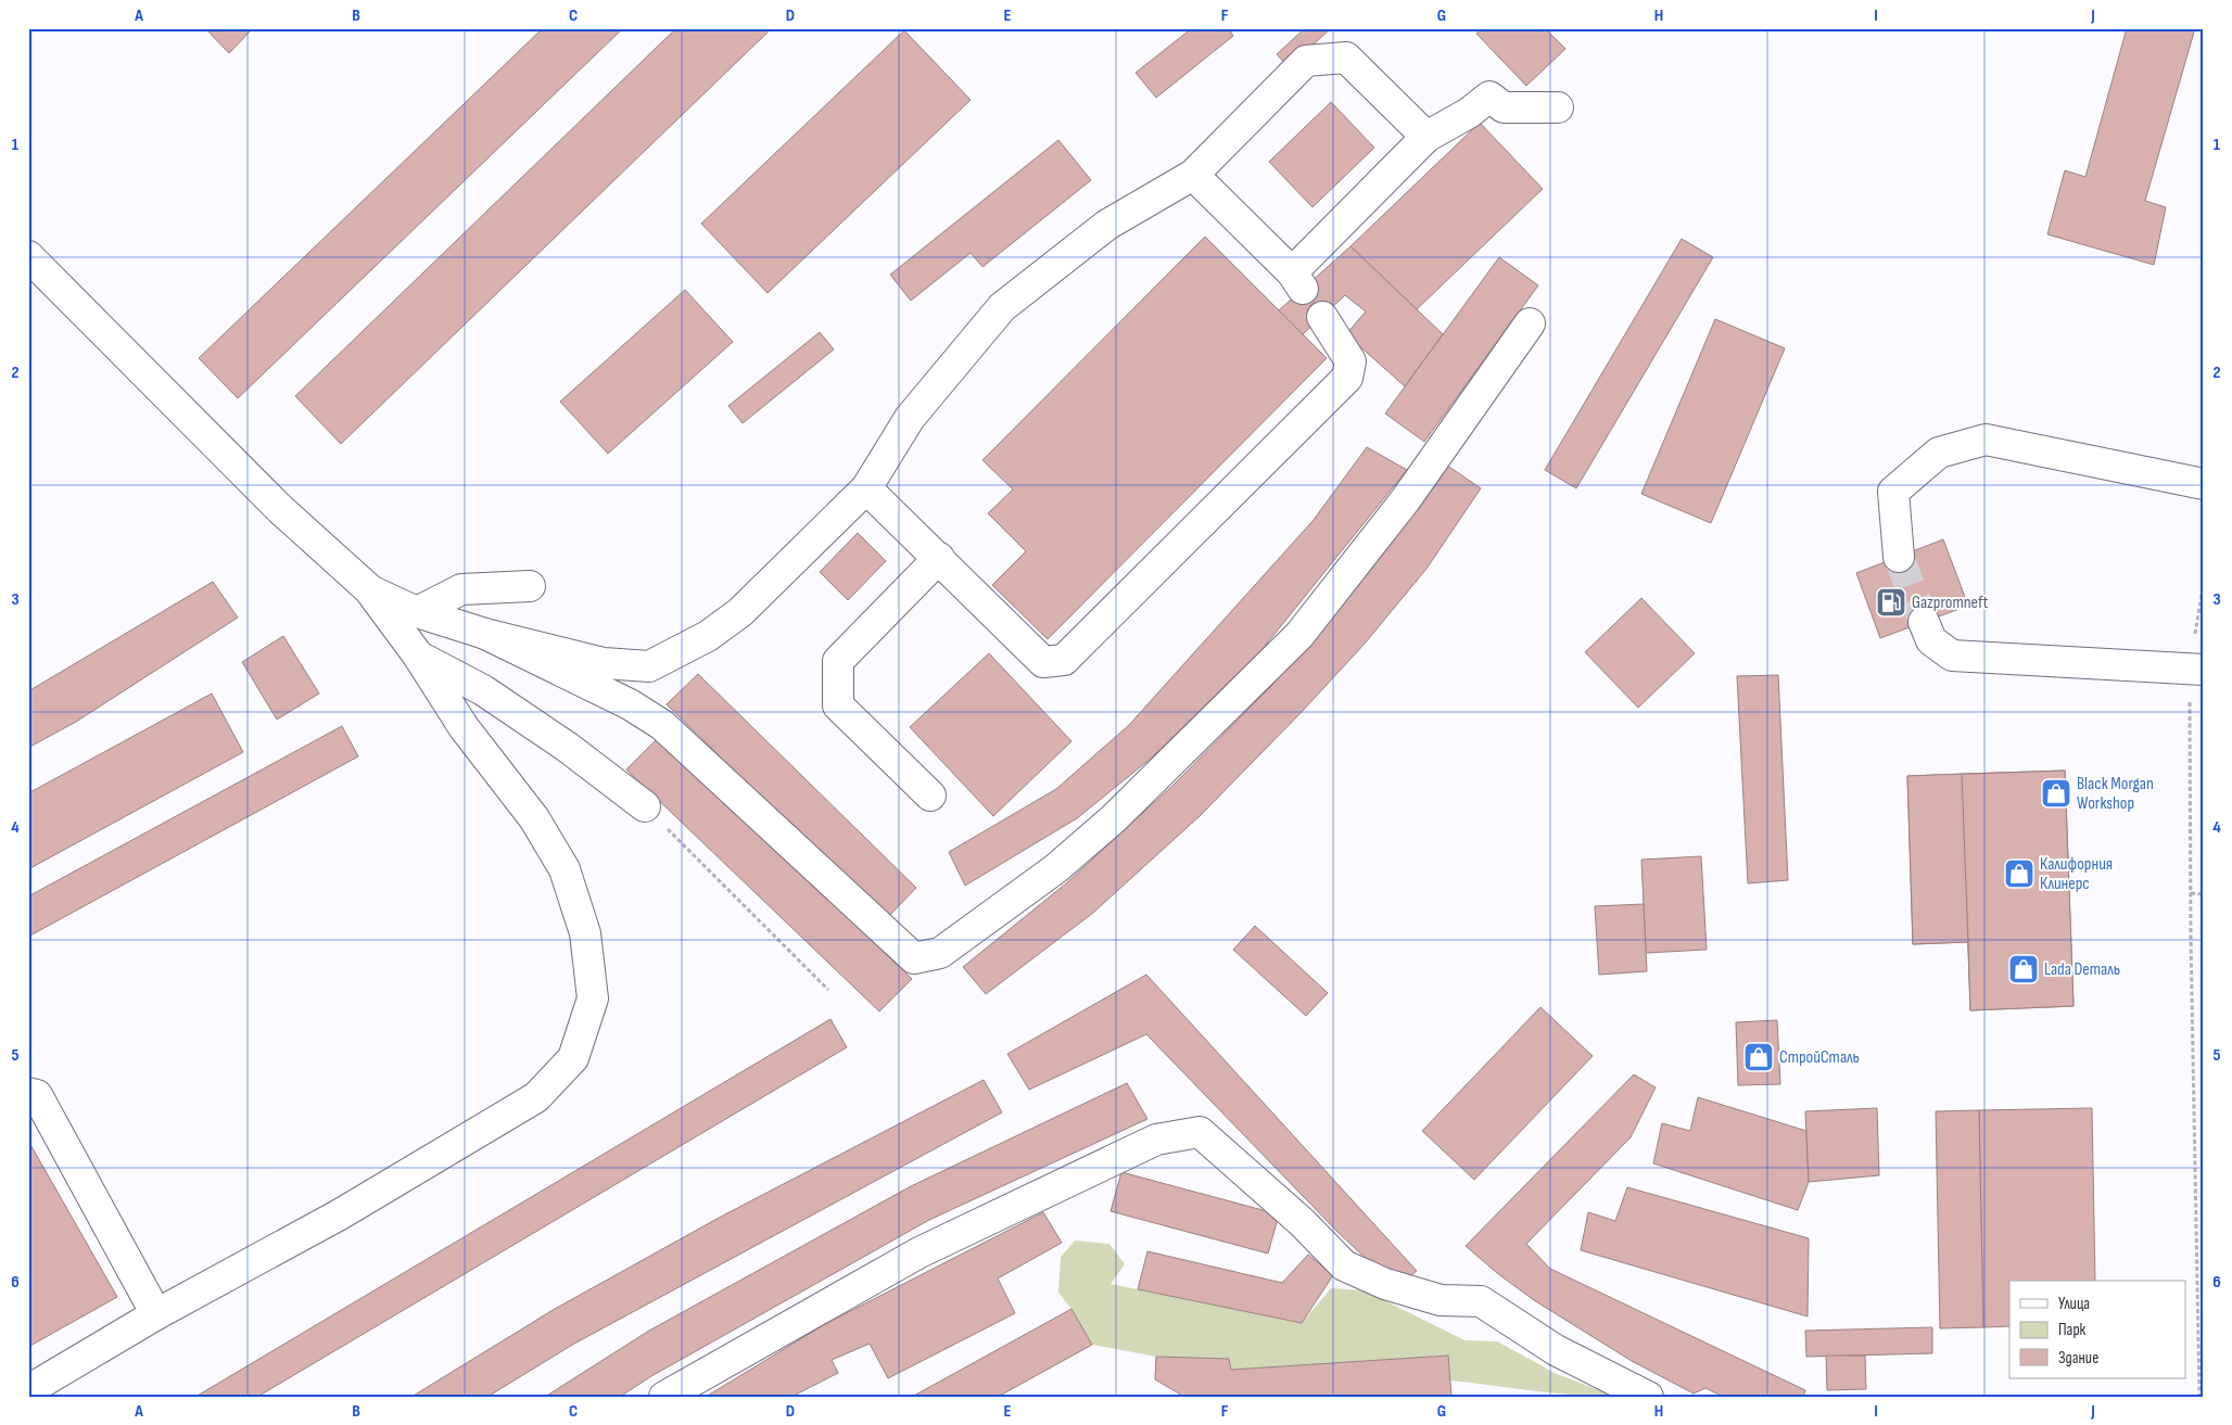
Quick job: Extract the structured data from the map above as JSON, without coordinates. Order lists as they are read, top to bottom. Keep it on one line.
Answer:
{"places":{"fuel station":["Gazpromneft"],"shop":["Black Morgan Workshop","Калифорния Клинерс","Lada Dеталь","СтройСталь"]},"legend":["Улица","Парк","Здание"],"grid":{"columns":["A","B","C","D","E","F","G","H","I","J"],"rows":["1","2","3","4","5","6"]}}
